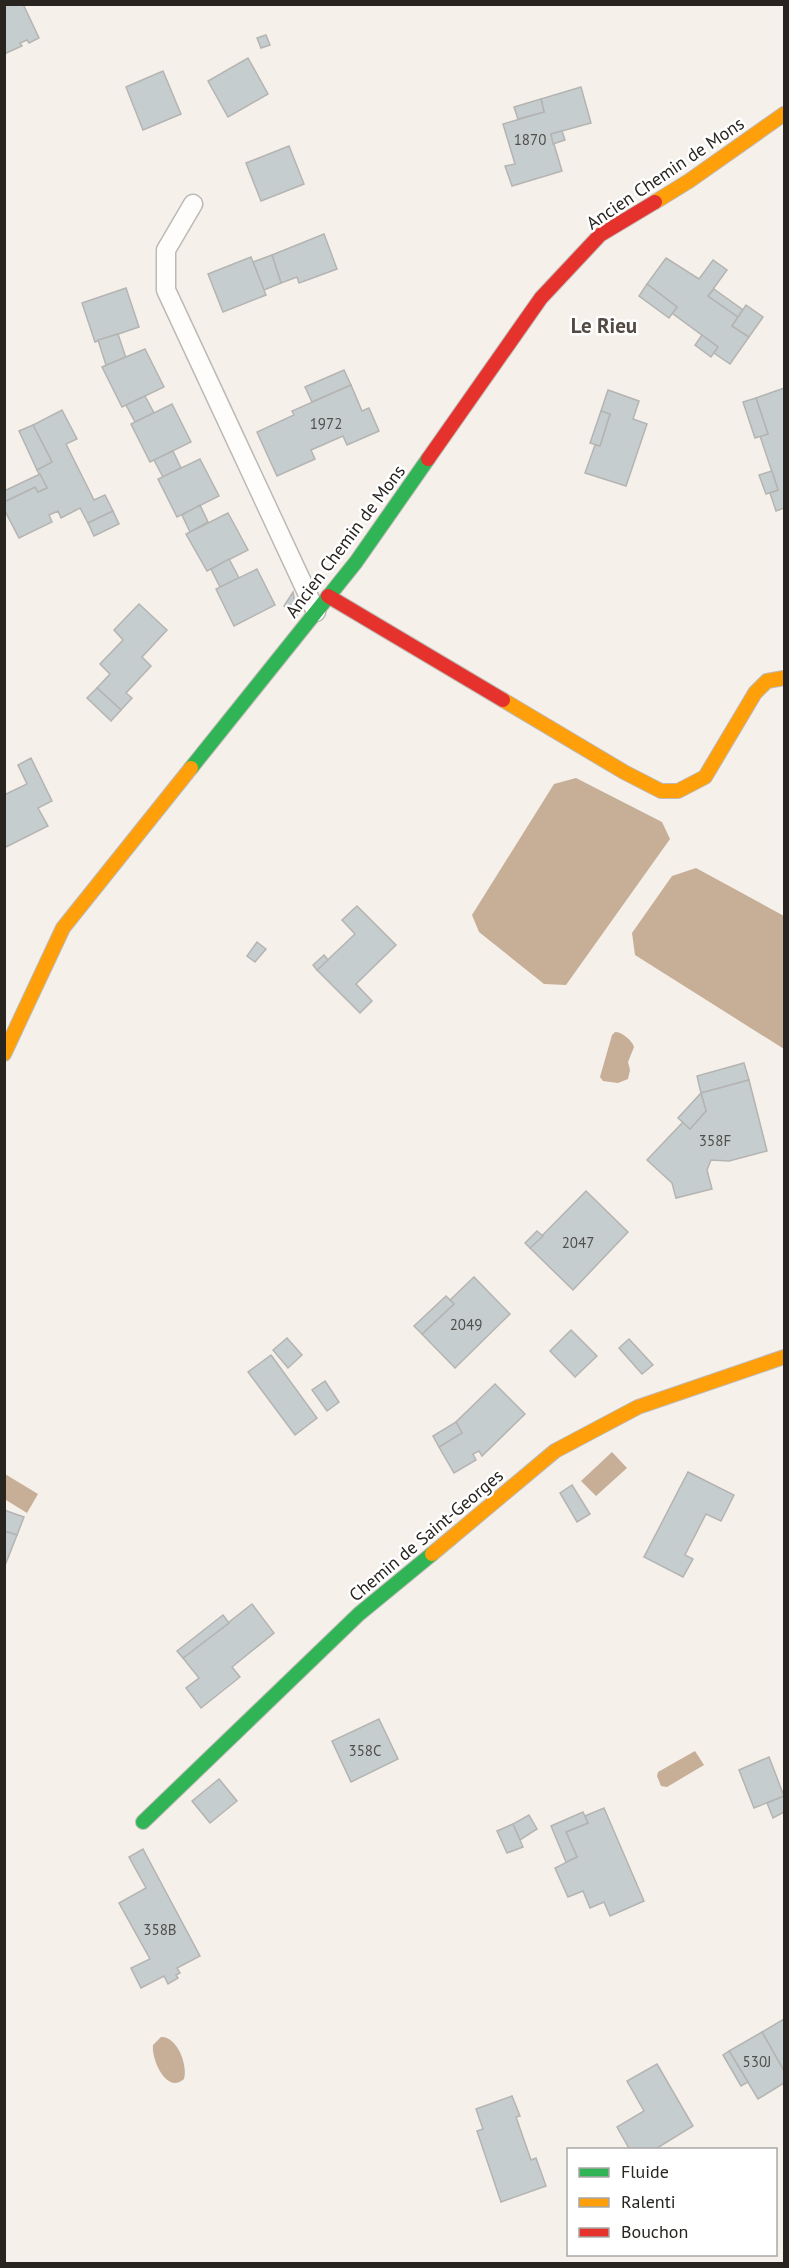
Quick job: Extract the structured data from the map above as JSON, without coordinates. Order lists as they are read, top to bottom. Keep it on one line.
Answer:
{"streets":{"street":["Ancien Chemin de Mons","Chemin de Saint-Georges"]},"districts":["Le Rieu"],"house_numbers":["1870","1972","358F","2047","2049","358C","358B","530J"],"legend":["Fluide","Ralenti","Bouchon"]}
